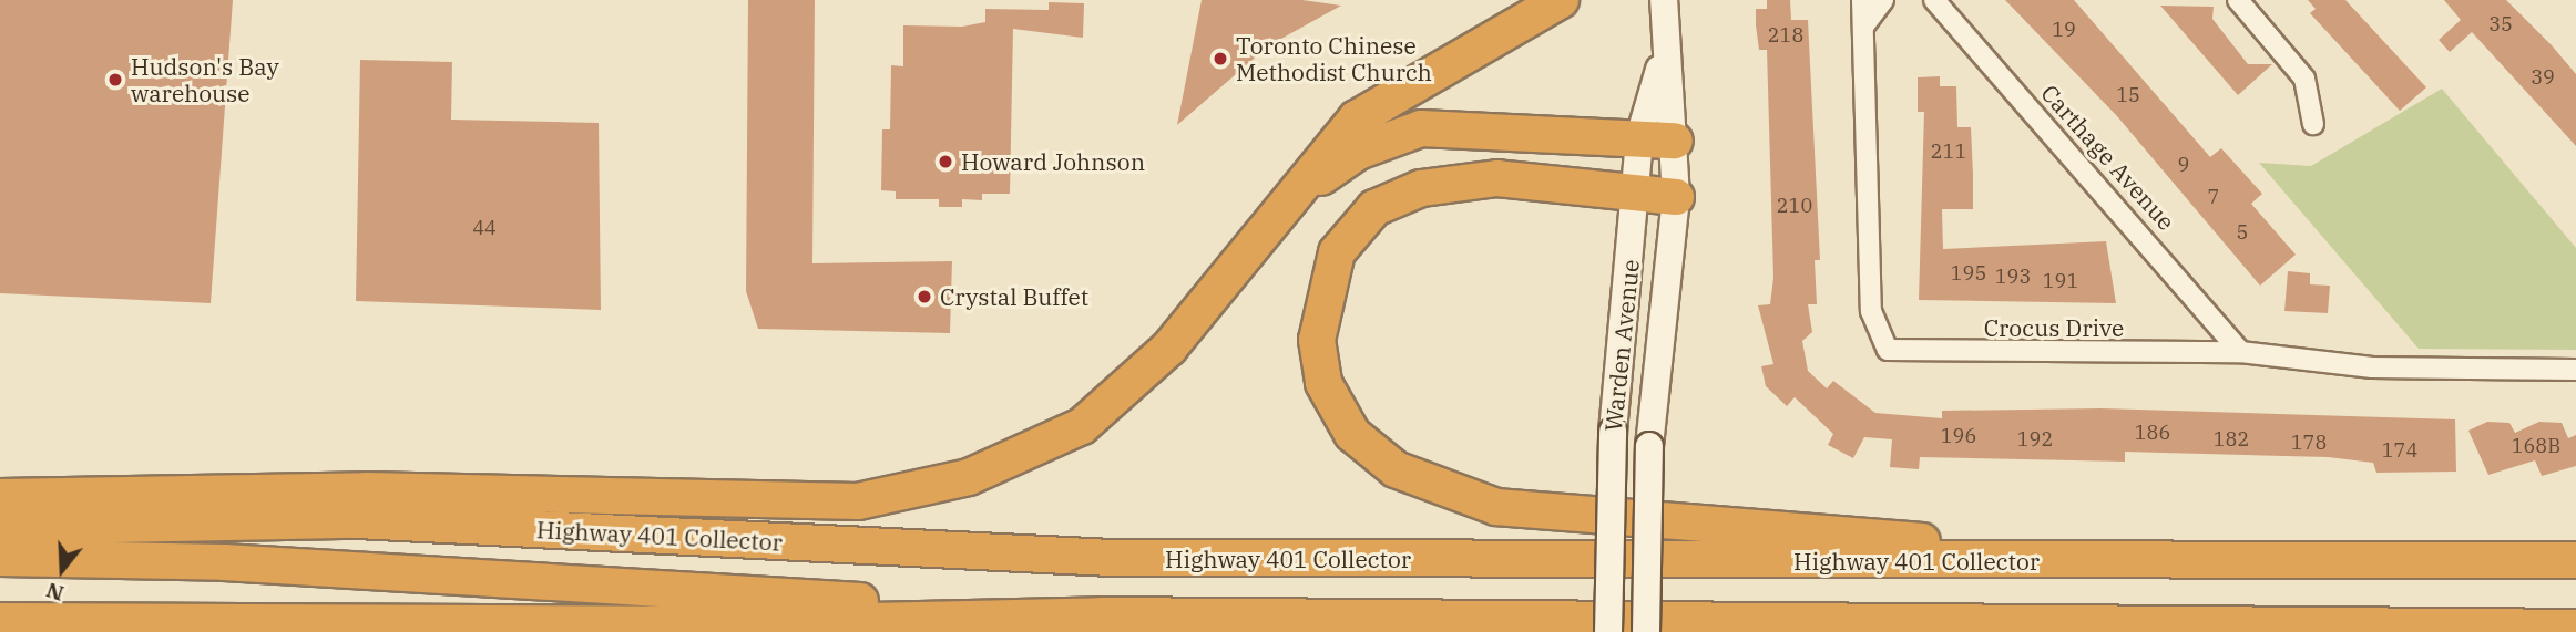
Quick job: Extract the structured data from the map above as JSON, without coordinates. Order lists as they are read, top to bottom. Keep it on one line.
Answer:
{"streets":{"highway":["Highway 401 Collector"],"main road":["Warden Avenue"],"street":["Carthage Avenue","Crocus Drive"]},"crossings":[["Carthage Avenue","Crocus Drive"]],"places":["Toronto Chinese Methodist Church","Hudson's Bay warehouse","Howard Johnson","Crystal Buffet"],"house_numbers":["35","19","218","39","15","211","9","7","210","44","5","195","193","191","186","196","192","182","178","168B","174"],"north":"bottom"}
